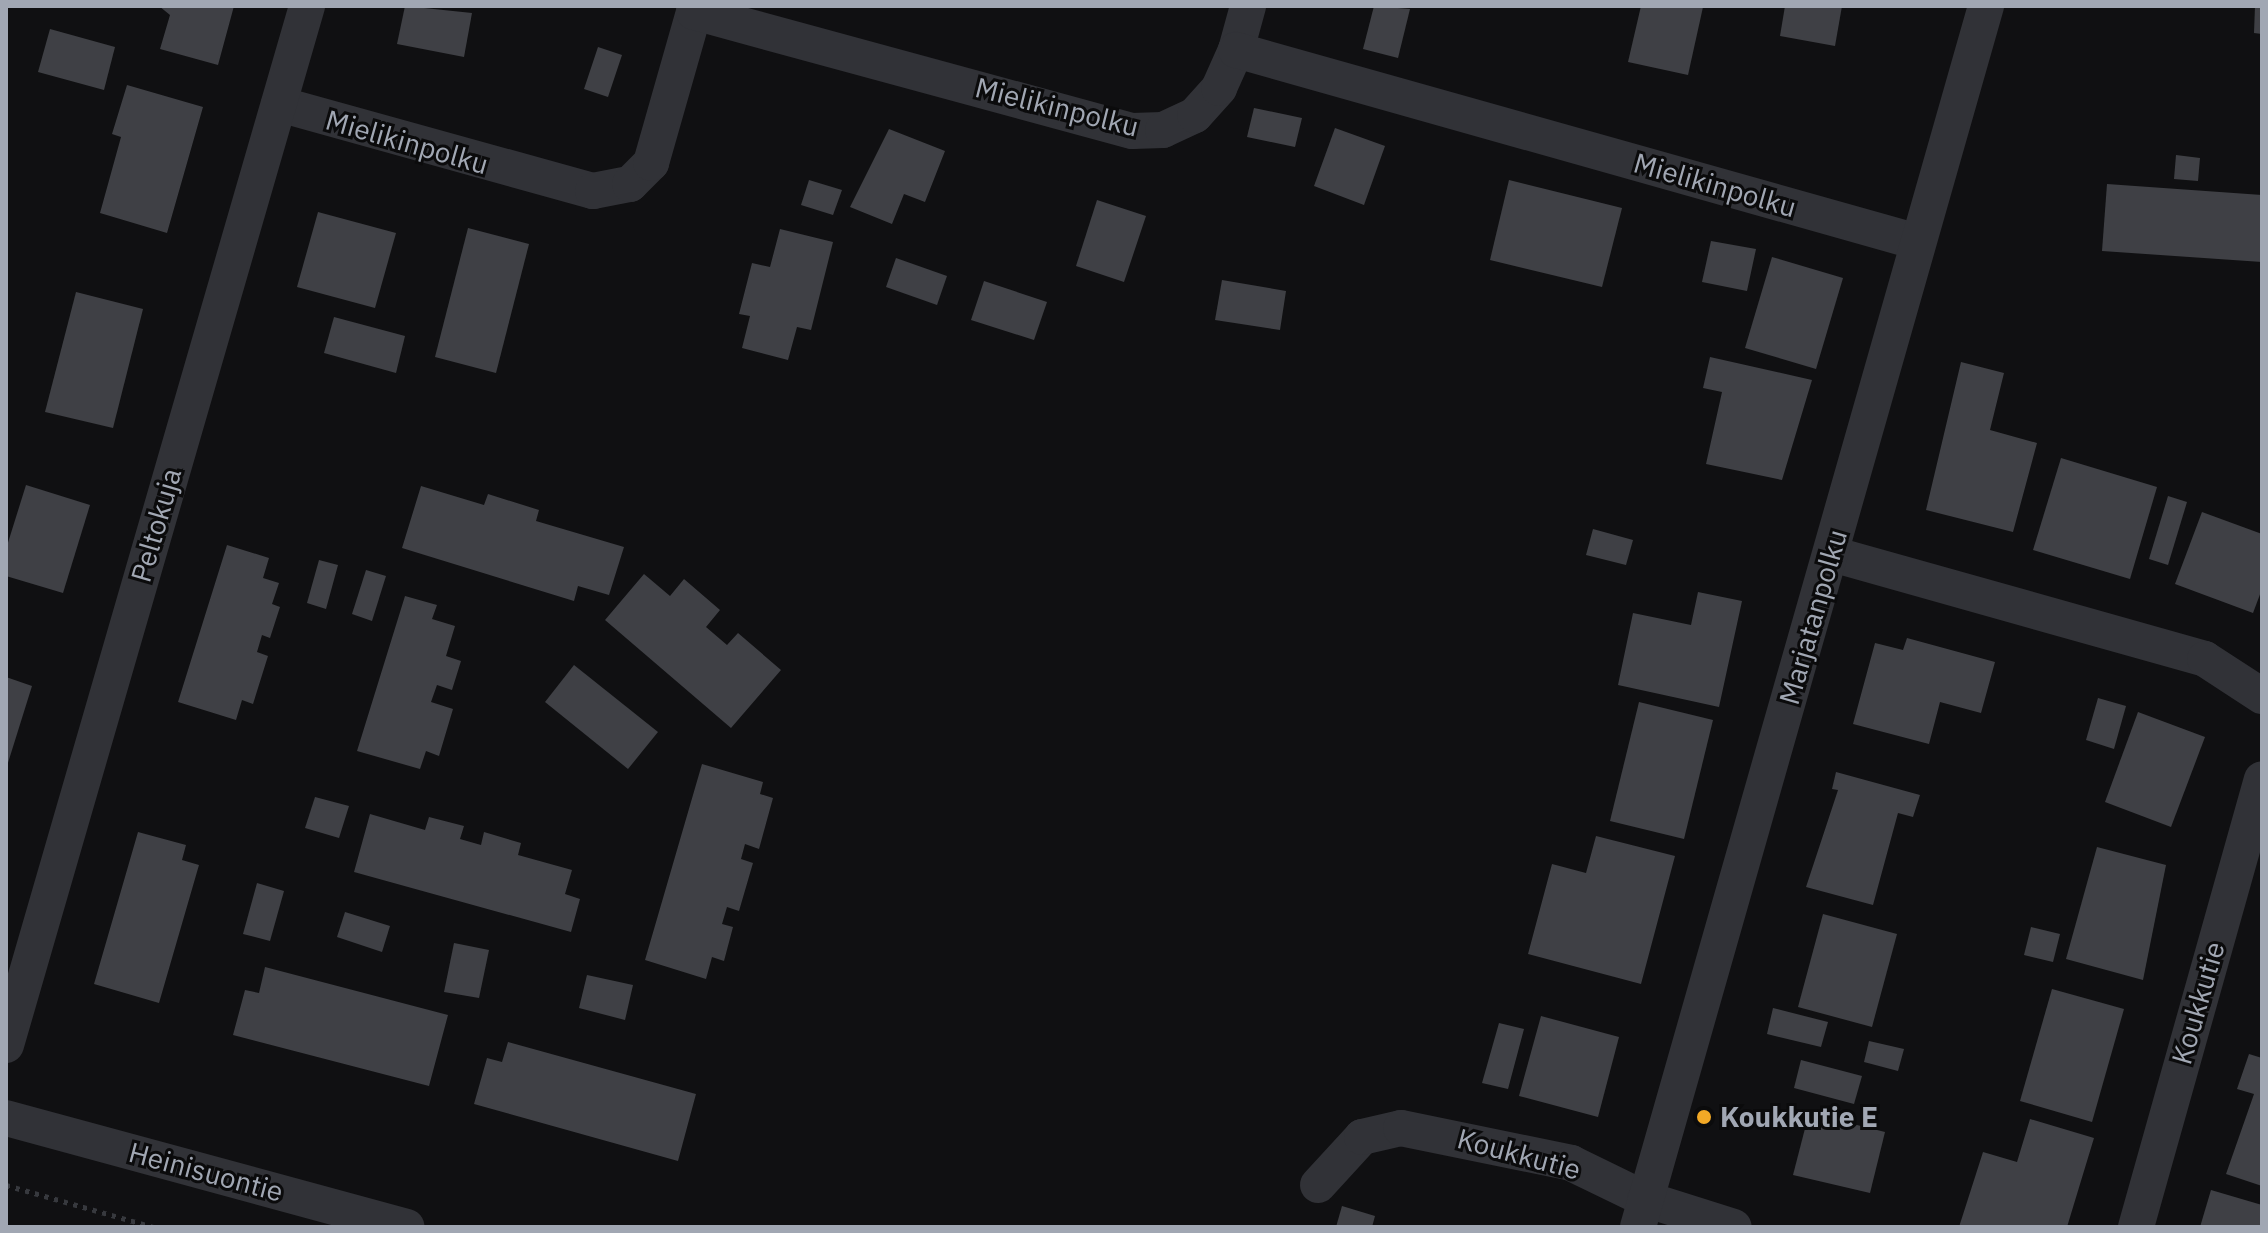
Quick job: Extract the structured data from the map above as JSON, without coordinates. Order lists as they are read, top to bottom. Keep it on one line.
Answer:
{"streets":{"street":["Mielikinpolku","Peltokuja","Marjatanpolku","Koukkutie","Heinisuontie"]},"crossings":[["Mielikinpolku","Peltokuja"],["Mielikinpolku","Marjatanpolku"],["Marjatanpolku","Koukkutie"]],"places":["Koukkutie E"]}
